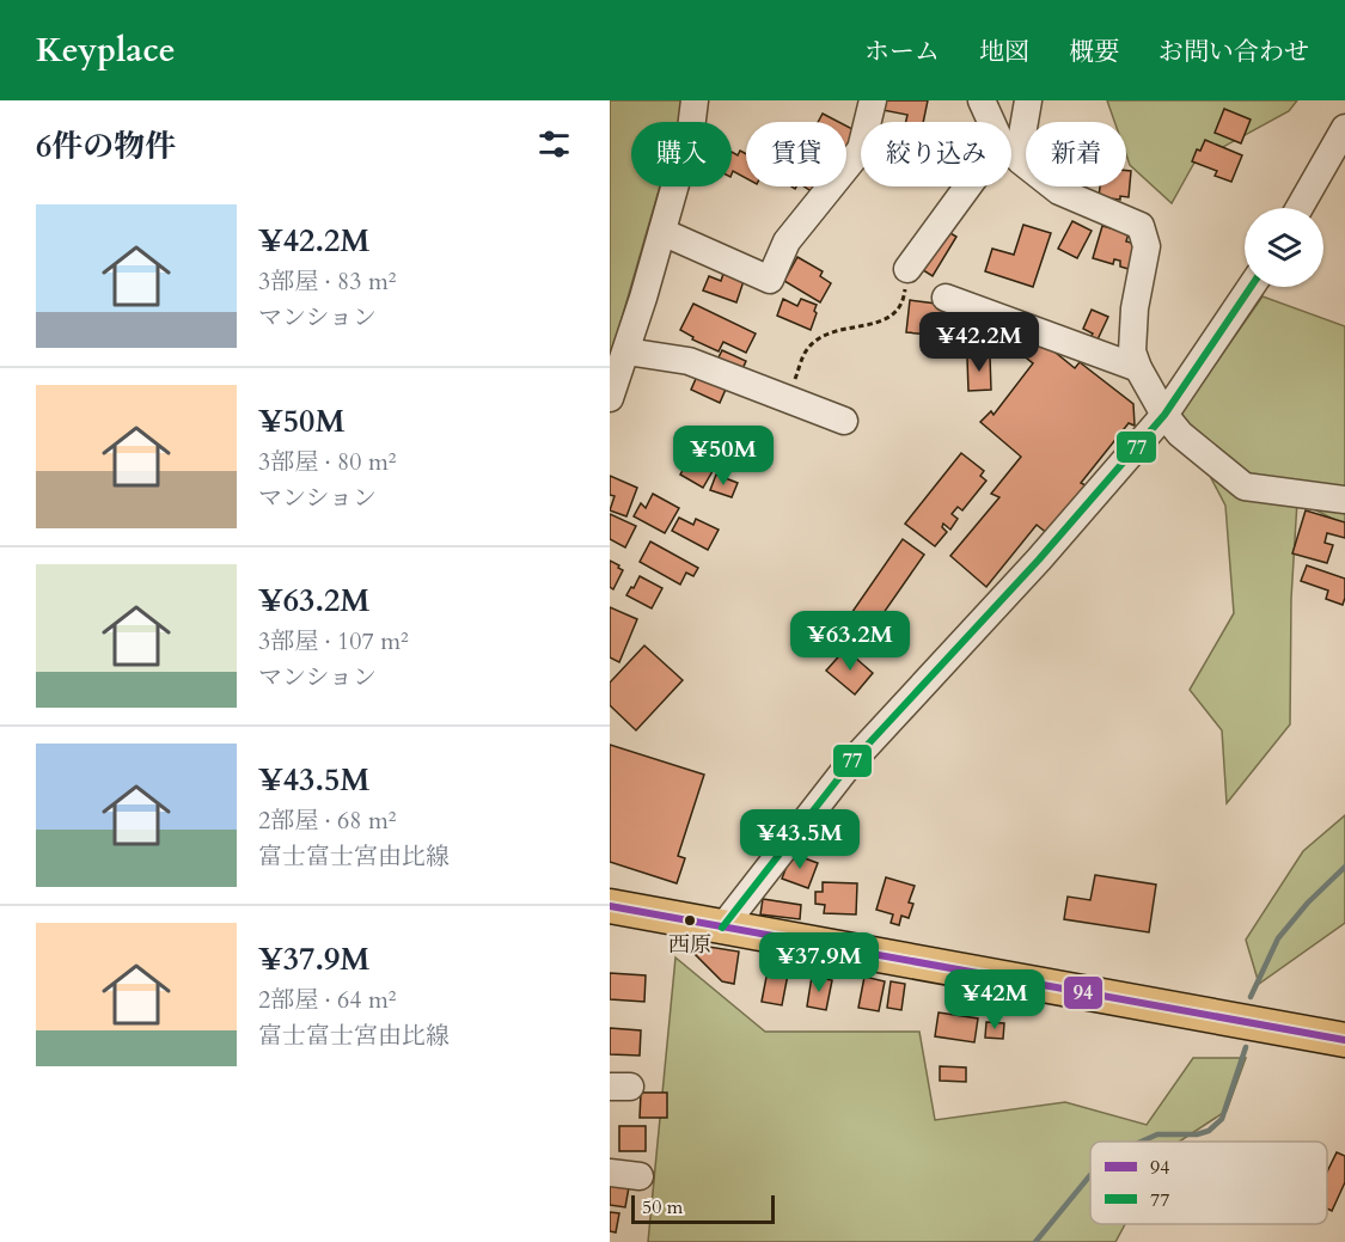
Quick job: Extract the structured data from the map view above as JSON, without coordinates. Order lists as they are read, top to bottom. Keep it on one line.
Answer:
{"places":["西原"],"lines":["transit line 77","transit line 94"],"legend":["94","77"],"scale_bar":"50 m","page":{"header":"Keyplace","nav":["ホーム","地図","概要","お問い合わせ"],"heading":"6件の物件","chip":["購入","賃貸","絞り込み","新着"],"list":[{"name":"¥42.2M","note":"3部屋 · 83 m² · マンション"},{"name":"¥50M","note":"3部屋 · 80 m² · マンション"},{"name":"¥63.2M","note":"3部屋 · 107 m² · マンション"},{"name":"¥43.5M","note":"2部屋 · 68 m² · 富士富士宮由比線"},{"name":"¥37.9M","note":"2部屋 · 64 m² · 富士富士宮由比線"}],"price":["¥42.2M","¥50M","¥63.2M","¥43.5M","¥37.9M","¥42M"],"scale":"50 m"}}
